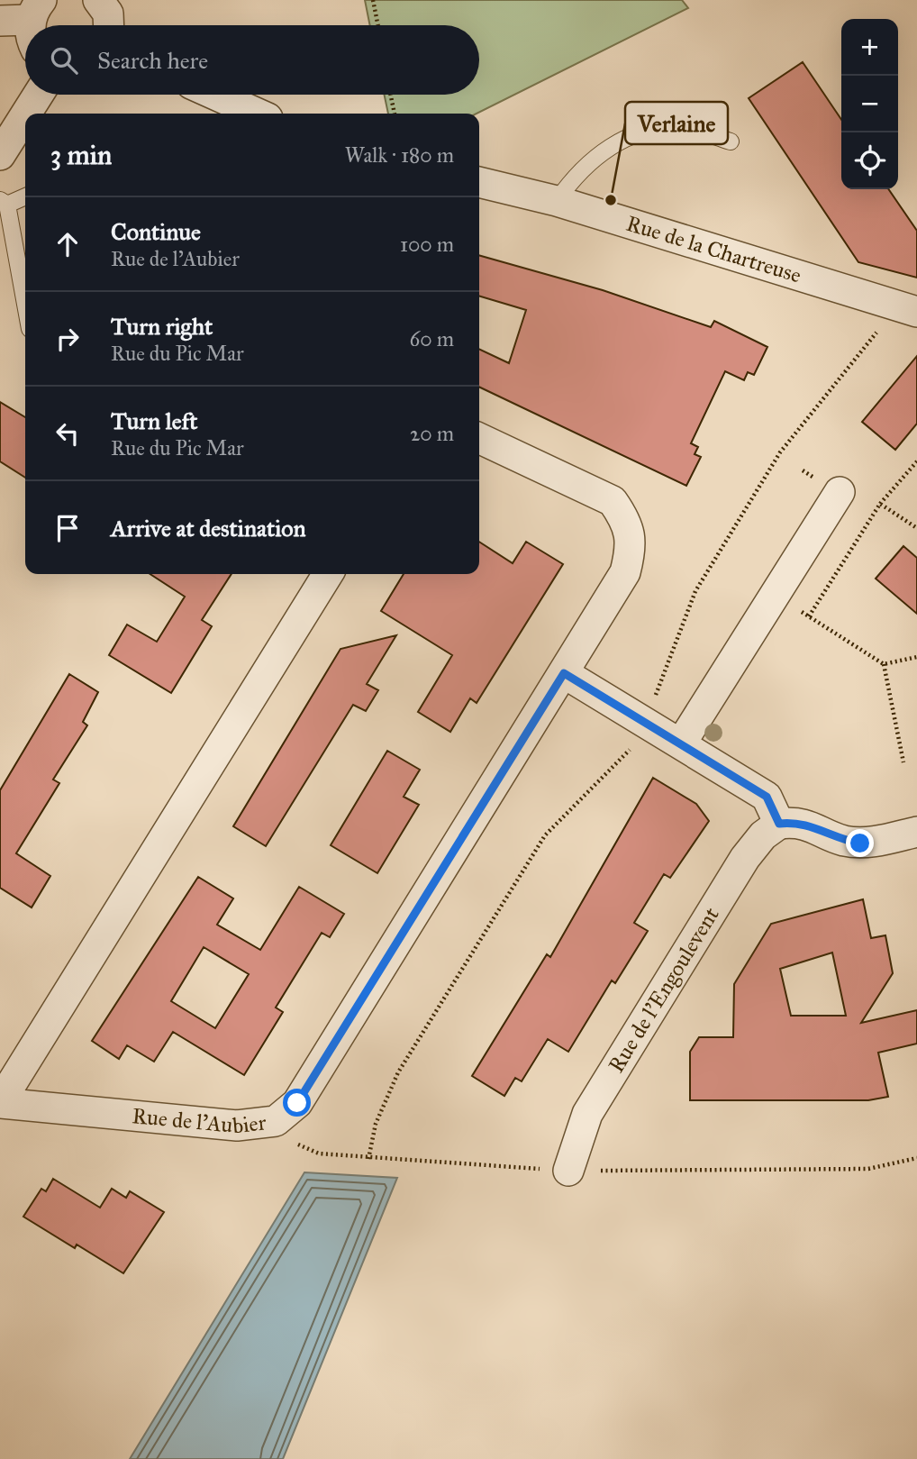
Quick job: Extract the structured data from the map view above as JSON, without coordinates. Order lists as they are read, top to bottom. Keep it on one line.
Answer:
{"streets":{"street":["Rue de la Chartreuse","Rue de l'Engoulevent","Rue de l'Aubier"]},"places":["Verlaine"],"page":{"map_buttons":["+","−"],"search":"Search here","heading":["3 min","Walk · 180 m"],"list":[["Continue","Rue de l'Aubier","100 m"],["Turn right","Rue du Pic Mar","60 m"],["Turn left","Rue du Pic Mar","20 m"],"Arrive at destination"]}}
